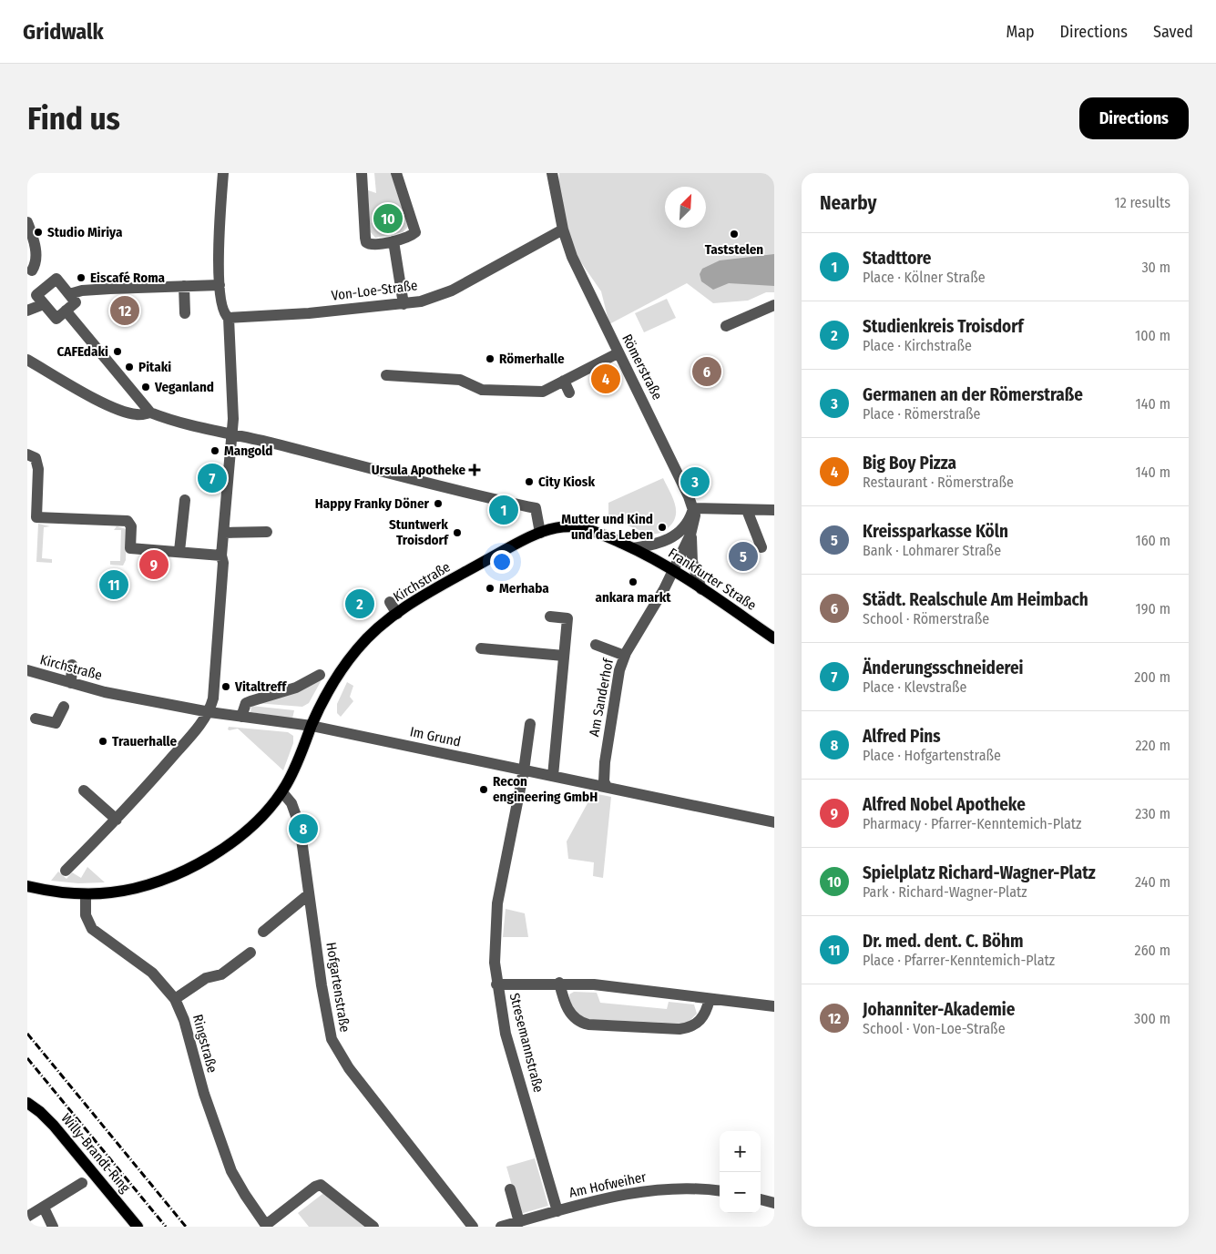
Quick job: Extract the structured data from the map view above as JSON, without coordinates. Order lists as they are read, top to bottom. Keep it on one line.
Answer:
{"streets":{"main road":["Frankfurter Straße","Kirchstraße","Willy-Brandt-Ring"],"street":["Von-Loe-Straße","Römerstraße","Am Sanderhof","Im Grund","Hofgartenstraße","Stresemannstraße","Ringstraße","Am Hofweiher"]},"crossings":[["Von-Loe-Straße","Römerstraße"],["Römerstraße","Frankfurter Straße"],["Römerstraße","Am Sanderhof"],["Frankfurter Straße","Kirchstraße"],["Frankfurter Straße","Am Sanderhof"],["Kirchstraße","Im Grund"],["Am Sanderhof","Im Grund"],["Im Grund","Stresemannstraße"],["Stresemannstraße","Am Hofweiher"]],"places":{"other":["Studio Miriya","Taststelen","Eiscafé Roma","CAFEdaki","Römerhalle","Pitaki","Veganland","Mangold","City Kiosk","Happy Franky Döner","Mutter und Kind und das Leben","Stuntwerk Troisdorf","ankara markt","Merhaba","Vitaltreff","Trauerhalle","Recon engineering GmbH"],"health":["Ursula Apotheke"]},"north":"top right","page":{"header":"Gridwalk","nav":["Map","Directions","Saved"],"buttons":"Directions","title":"Find us","heading":["Nearby","12 results"],"pins":["10","12","6","4","7","3","1","5","9","11","2","8"],"list":[{"mark":"1","name":"Stadttore","note":"Place · Kölner Straße","value":"30 m"},{"mark":"2","name":"Studienkreis Troisdorf","note":"Place · Kirchstraße","value":"100 m"},{"mark":"3","name":"Germanen an der Römerstraße","note":"Place · Römerstraße","value":"140 m"},{"mark":"4","name":"Big Boy Pizza","note":"Restaurant · Römerstraße","value":"140 m"},{"mark":"5","name":"Kreissparkasse Köln","note":"Bank · Lohmarer Straße","value":"160 m"},{"mark":"6","name":"Städt. Realschule Am Heimbach","note":"School · Römerstraße","value":"190 m"},{"mark":"7","name":"Änderungsschneiderei","note":"Place · Klevstraße","value":"200 m"},{"mark":"8","name":"Alfred Pins","note":"Place · Hofgartenstraße","value":"220 m"},{"mark":"9","name":"Alfred Nobel Apotheke","note":"Pharmacy · Pfarrer-Kenntemich-Platz","value":"230 m"},{"mark":"10","name":"Spielplatz Richard-Wagner-Platz","note":"Park · Richard-Wagner-Platz","value":"240 m"},{"mark":"11","name":"Dr. med. dent. C. Böhm","note":"Place · Pfarrer-Kenntemich-Platz","value":"260 m"},{"mark":"12","name":"Johanniter-Akademie","note":"School · Von-Loe-Straße","value":"300 m"}],"map_buttons":["+","−"]}}
